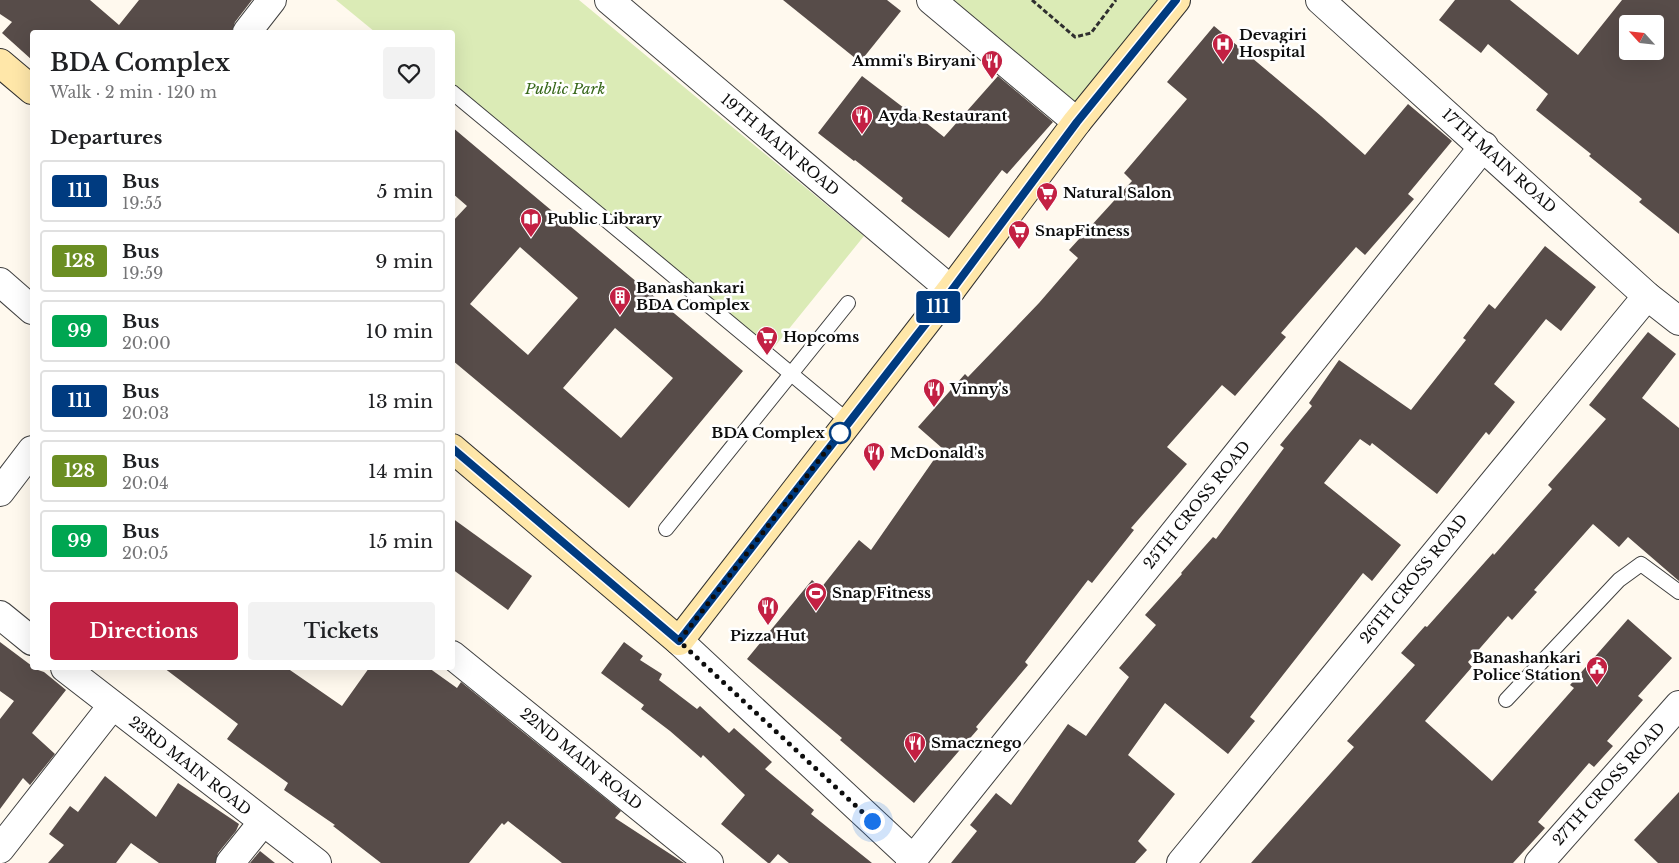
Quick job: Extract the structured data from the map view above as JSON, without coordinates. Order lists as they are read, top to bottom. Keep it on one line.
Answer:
{"streets":{"street":["19TH MAIN ROAD","17TH MAIN ROAD","25TH CROSS ROAD","26TH CROSS ROAD","22ND MAIN ROAD","23RD MAIN ROAD","27TH CROSS ROAD"]},"crossings":[["17TH MAIN ROAD","25TH CROSS ROAD"],["17TH MAIN ROAD","26TH CROSS ROAD"]],"parks":["Public Park"],"places":{"hospital":["Devagiri Hospital"],"restaurant":["Ammi's Biryani","Ayda Restaurant","Vinny's","McDonald's","Pizza Hut","Smacznego"],"supermarket":["Natural Salon","SnapFitness","Hopcoms"],"library":["Public Library"],"building":["Banashankari BDA Complex"],"other":["BDA Complex"],"sports":["Snap Fitness"],"public building":["Banashankari Police Station"]},"lines":["bus line 111"],"north":"top left","page":{"on_map":"111","heading":[["BDA Complex","Walk · 2 min · 120 m"],"Departures"],"list":[{"mark":"111","name":"Bus","note":"19:55","value":"5 min"},{"mark":"128","name":"Bus","note":"19:59","value":"9 min"},{"mark":"99","name":"Bus","note":"20:00","value":"10 min"},{"mark":"111","name":"Bus","note":"20:03","value":"13 min"},{"mark":"128","name":"Bus","note":"20:04","value":"14 min"},{"mark":"99","name":"Bus","note":"20:05","value":"15 min"}],"buttons":["Directions","Tickets"]}}
